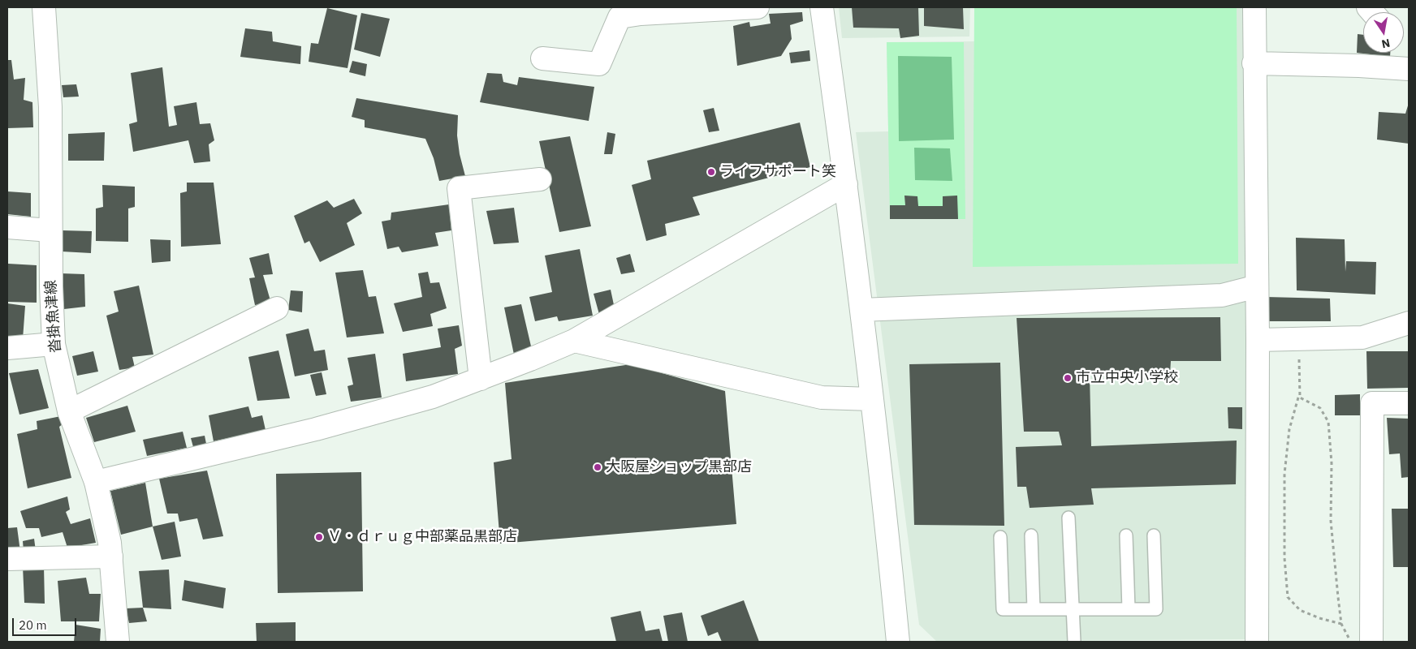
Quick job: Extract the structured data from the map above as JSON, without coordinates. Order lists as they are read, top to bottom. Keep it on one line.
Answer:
{"streets":{"street":["沓掛魚津線"]},"places":["ライフサポート笑","市立中央小学校","大阪屋ショップ黒部店","Ｖ・ｄｒｕｇ中部薬品黒部店"],"scale_bar":"20 m","north":"bottom"}
